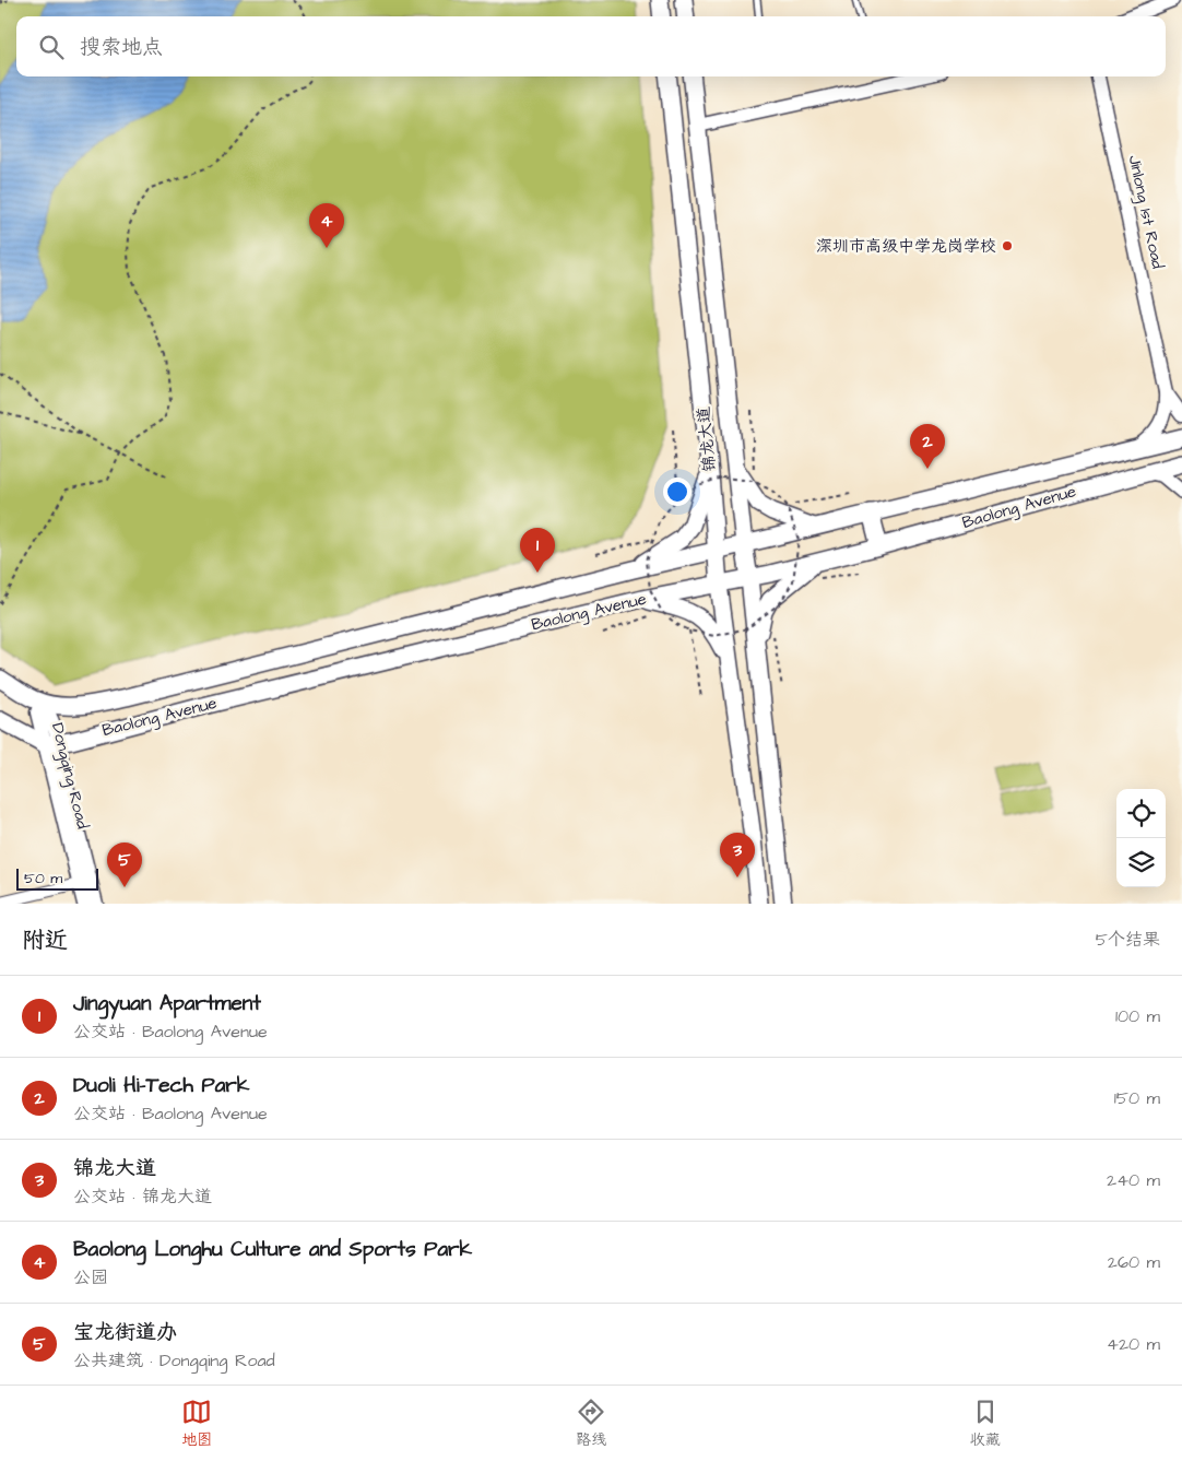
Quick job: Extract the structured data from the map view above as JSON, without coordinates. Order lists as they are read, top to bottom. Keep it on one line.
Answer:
{"streets":{"main road":["锦龙大道","Baolong Avenue"],"street":["Jinlong 1st Road","Dongqing Road"]},"crossings":[["Jinlong 1st Road","Baolong Avenue"],["锦龙大道","Baolong Avenue"],["Baolong Avenue","Dongqing Road"]],"places":["深圳市高级中学龙岗学校"],"scale_bar":"50 m","page":{"search":"搜索地点","pins":["4","2","1","3","5"],"scale":"50 m","heading":["附近","5个结果"],"list":[{"mark":"1","name":"Jingyuan Apartment","note":"公交站 · Baolong Avenue","value":"100 m"},{"mark":"2","name":"Duoli Hi-Tech Park","note":"公交站 · Baolong Avenue","value":"150 m"},{"mark":"3","name":"锦龙大道","note":"公交站 · 锦龙大道","value":"240 m"},{"mark":"4","name":"Baolong Longhu Culture and Sports Park","note":"公园","value":"260 m"},{"mark":"5","name":"宝龙街道办","note":"公共建筑 · Dongqing Road","value":"420 m"}],"nav":["地图","路线","收藏"]}}
